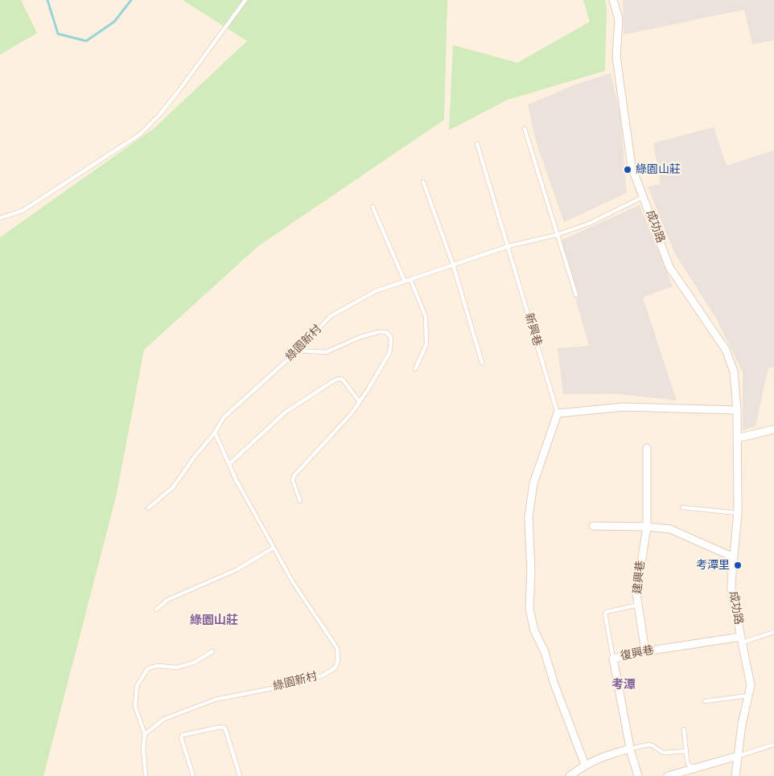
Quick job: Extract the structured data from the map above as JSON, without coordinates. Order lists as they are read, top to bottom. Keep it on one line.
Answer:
{"streets":{"street":["成功路","建興巷","復興巷"],"lane":["新興巷","綠園新村"]},"crossings":[["成功路","復興巷"],["建興巷","復興巷"]],"districts":["綠園山莊","考潭"],"places":["綠園山莊","考潭里"]}
